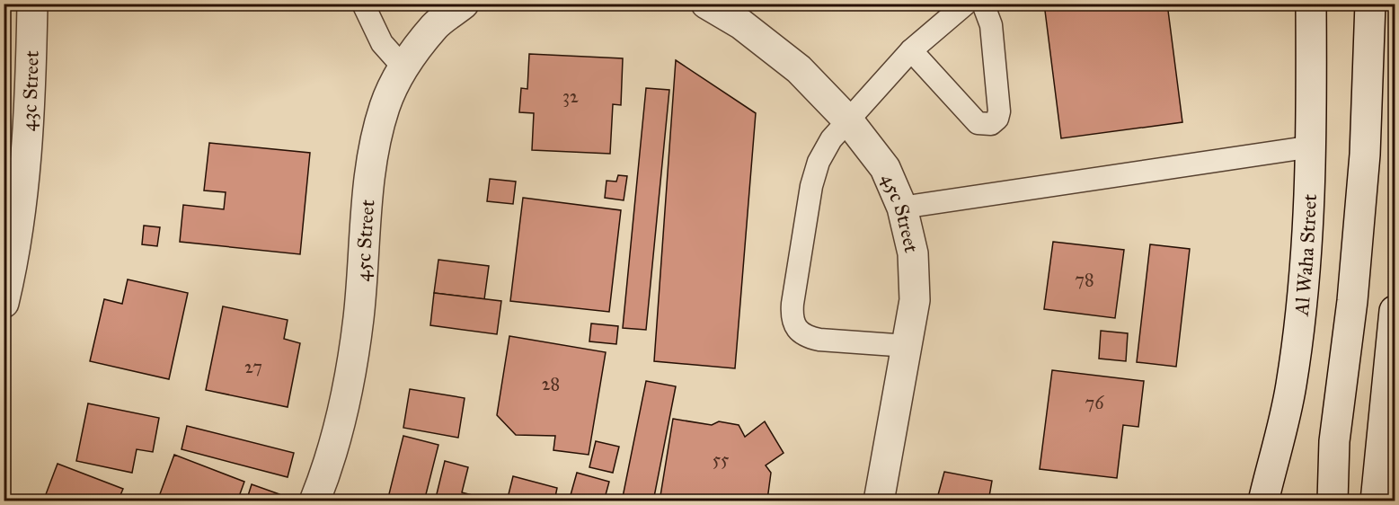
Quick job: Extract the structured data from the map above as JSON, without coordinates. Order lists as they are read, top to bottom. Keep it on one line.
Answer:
{"streets":{"street":["43c Street","45c Street","Al Waha Street"]},"house_numbers":["32","78","27","28","76","55"]}
